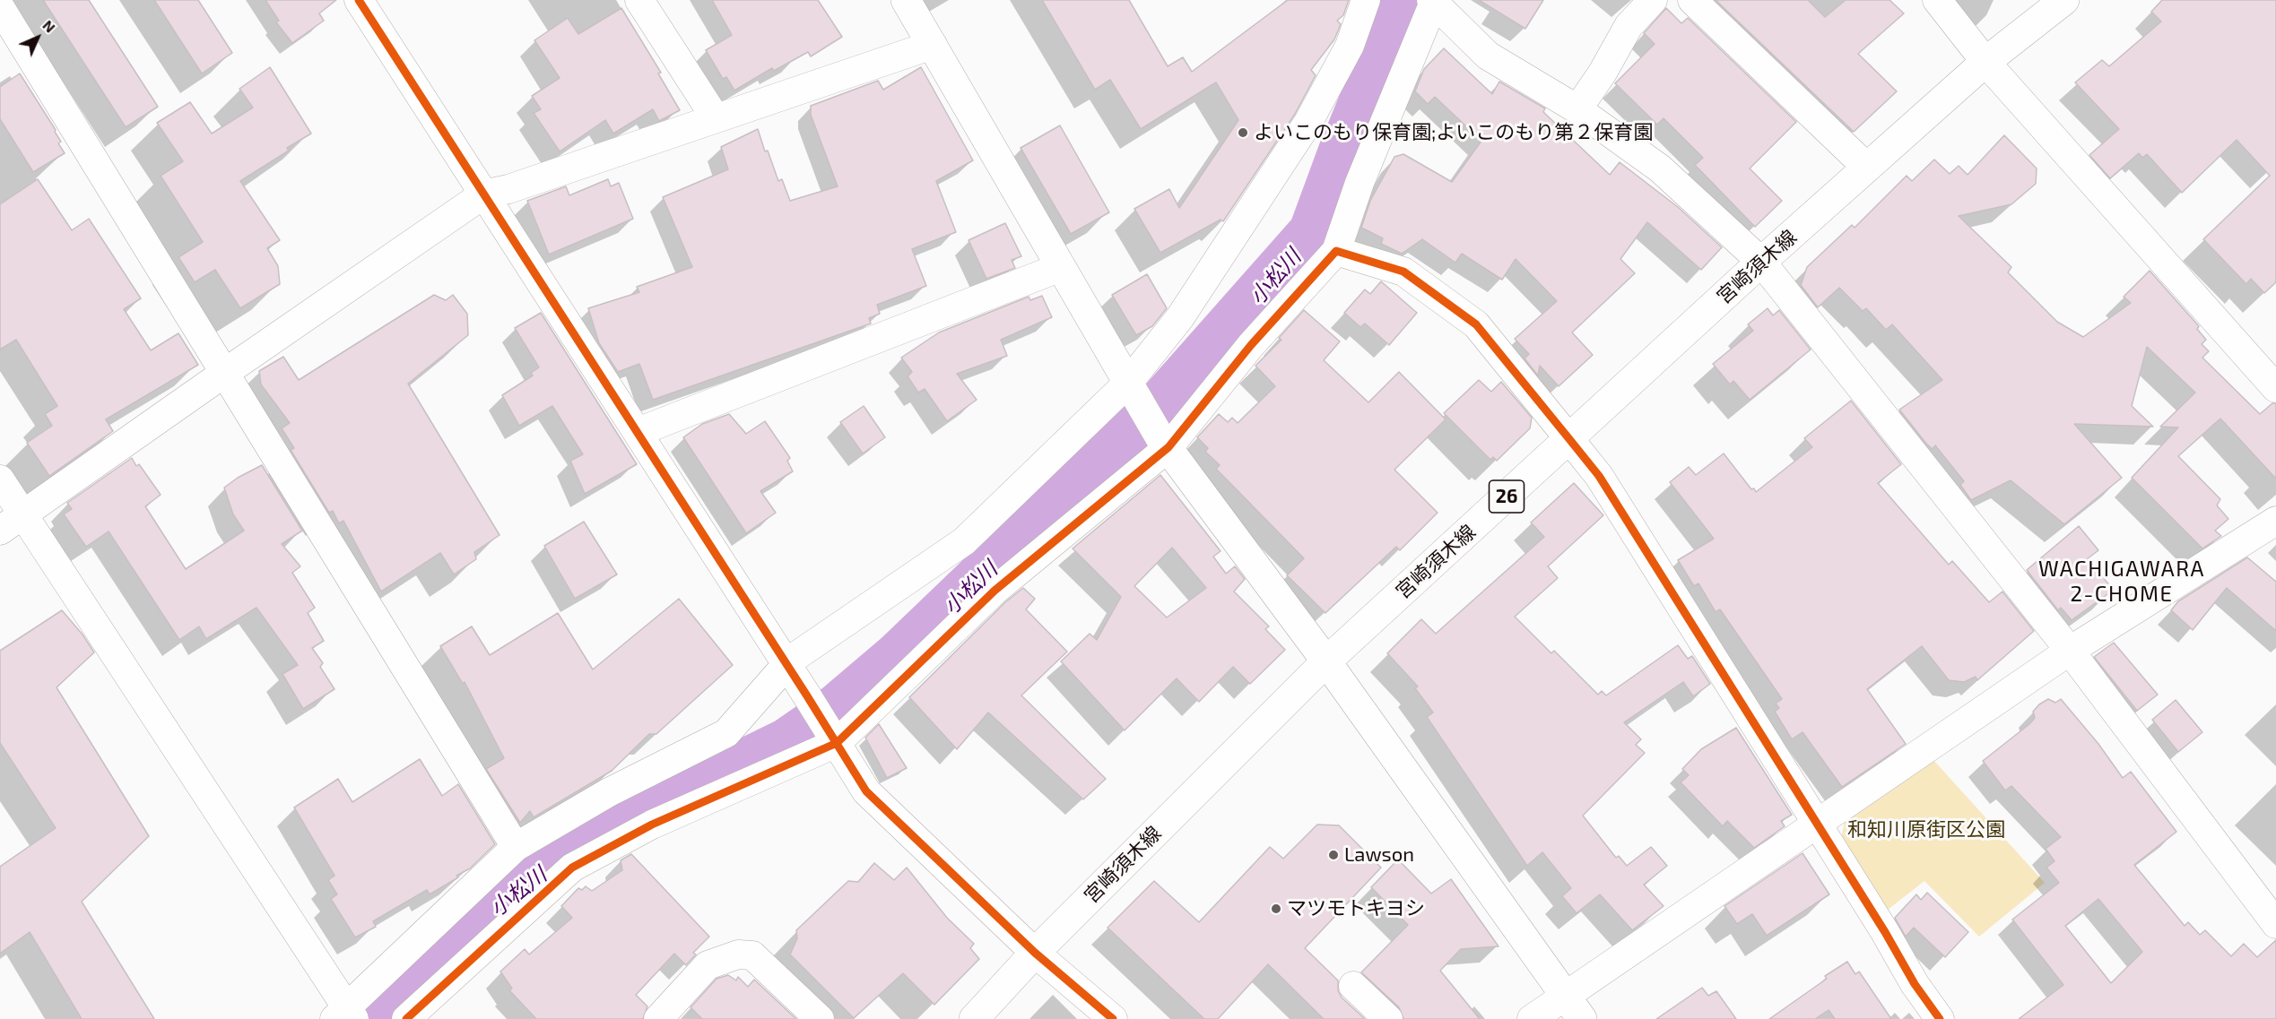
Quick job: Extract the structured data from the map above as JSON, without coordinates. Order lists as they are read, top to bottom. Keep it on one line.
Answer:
{"streets":{"main road":["宮崎須木線","26"]},"districts":["WACHIGAWARA 2-CHOME"],"water":["小松川"],"parks":["和知川原街区公園"],"places":["よいこのもり保育園;よいこのもり第２保育園","Lawson","マツモトキヨシ"],"north":"top right"}
